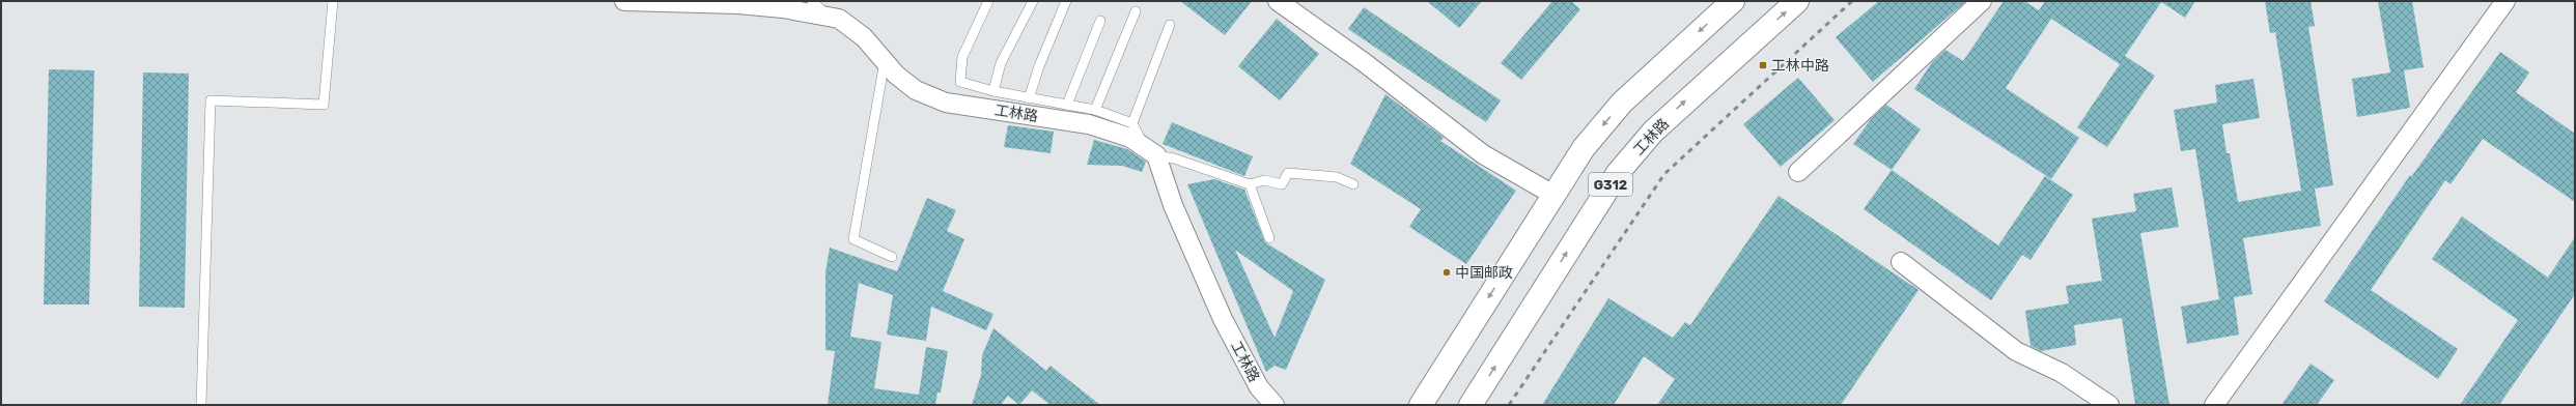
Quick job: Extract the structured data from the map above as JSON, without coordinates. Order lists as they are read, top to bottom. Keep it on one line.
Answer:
{"streets":{"highway":["工林路","G312"]},"one_way":["工林路"],"places":{"transit":["工林中路"],"other":["中国邮政"]}}
